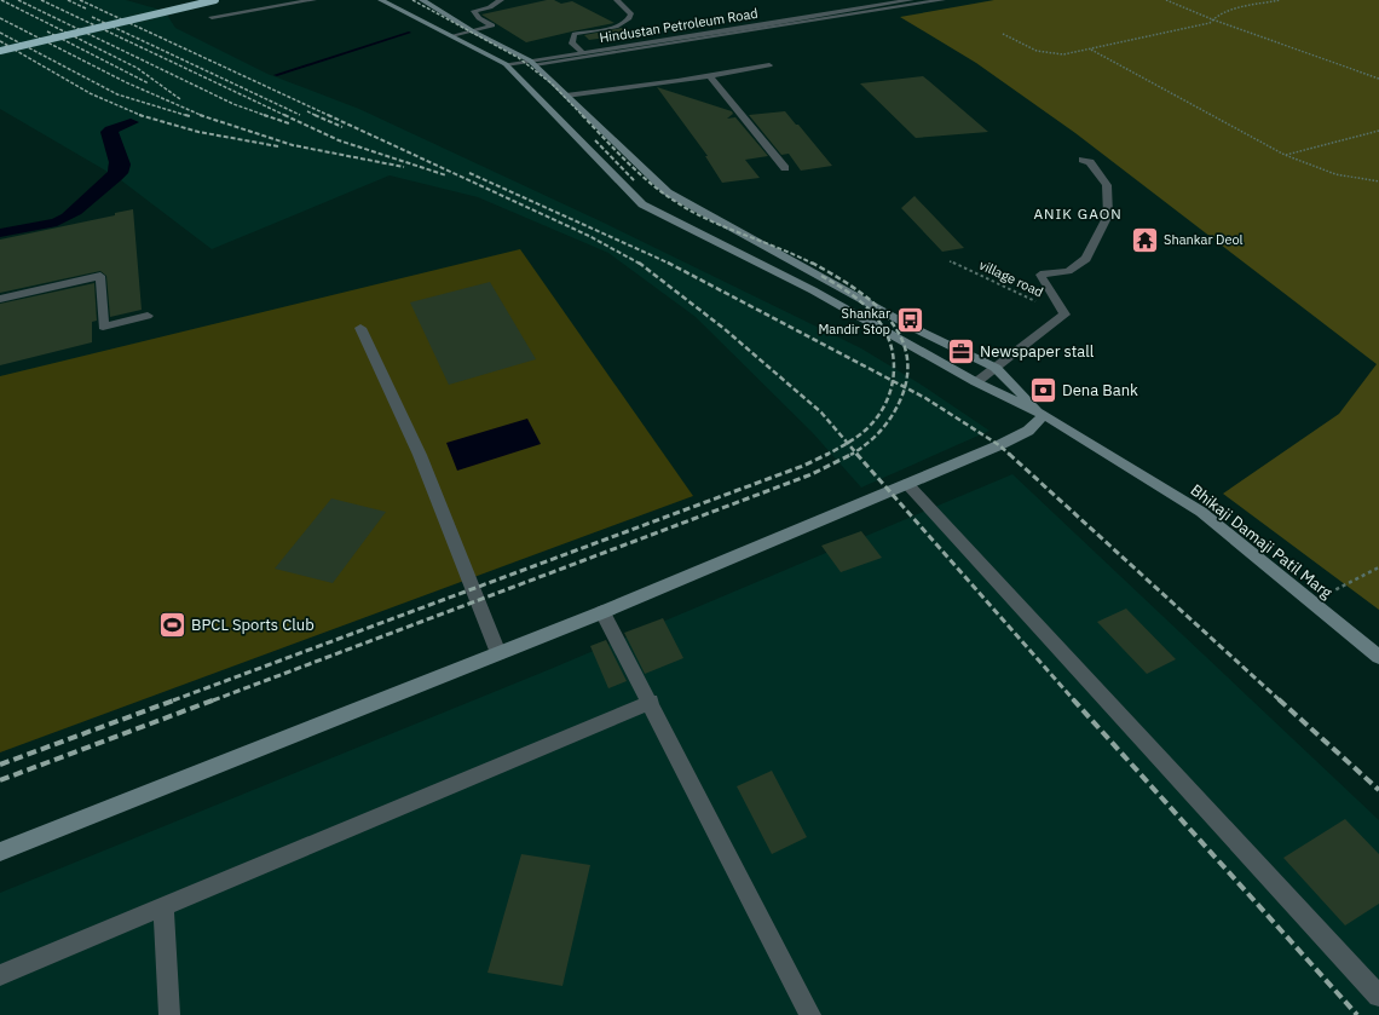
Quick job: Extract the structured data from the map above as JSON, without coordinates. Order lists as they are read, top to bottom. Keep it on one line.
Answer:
{"streets":{"main road":["Bhikaji Damaji Patil Marg"],"street":["Hindustan Petroleum Road"],"path":["village road"]},"districts":["ANIK GAON"],"places":{"temple":["Shankar Deol"],"bus stop":["Shankar Mandir Stop"],"office":["Newspaper stall"],"bank":["Dena Bank"],"sports":["BPCL Sports Club"]}}
